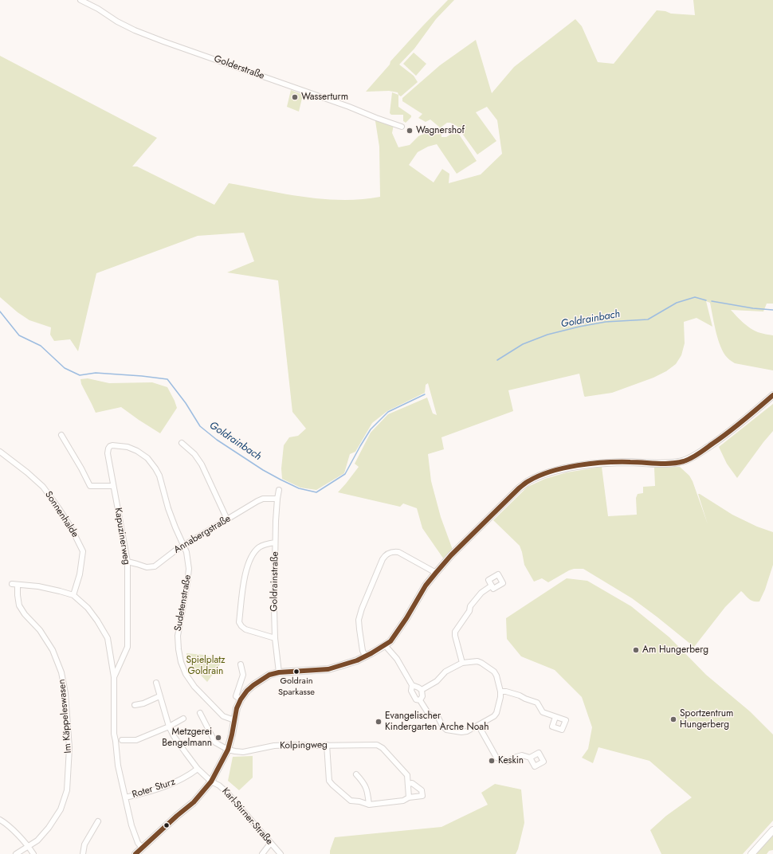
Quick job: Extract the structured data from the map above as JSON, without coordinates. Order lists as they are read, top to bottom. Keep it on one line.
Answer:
{"streets":{"street":["Golderstraße","Sonnenhalde","Annabergstraße","Kapuzinerweg","Goldrainstraße","Sudetenstraße","Im Käppeleswasen","Kolpingweg","Roter Sturz","Karl-Stirner-Straße"]},"crossings":[["Annabergstraße","Kapuzinerweg"],["Annabergstraße","Goldrainstraße"],["Annabergstraße","Sudetenstraße"],["Kapuzinerweg","Sudetenstraße"],["Kapuzinerweg","Roter Sturz"],["Roter Sturz","Karl-Stirner-Straße"]],"water":["Goldrainbach"],"parks":["Spielplatz Goldrain"],"places":["Wasserturm","Wagnershof","Am Hungerberg","Goldrain Sparkasse","Sportzentrum Hungerberg","Evangelischer Kindergarten Arche Noah","Metzgerei Bengelmann","Keskin"]}
